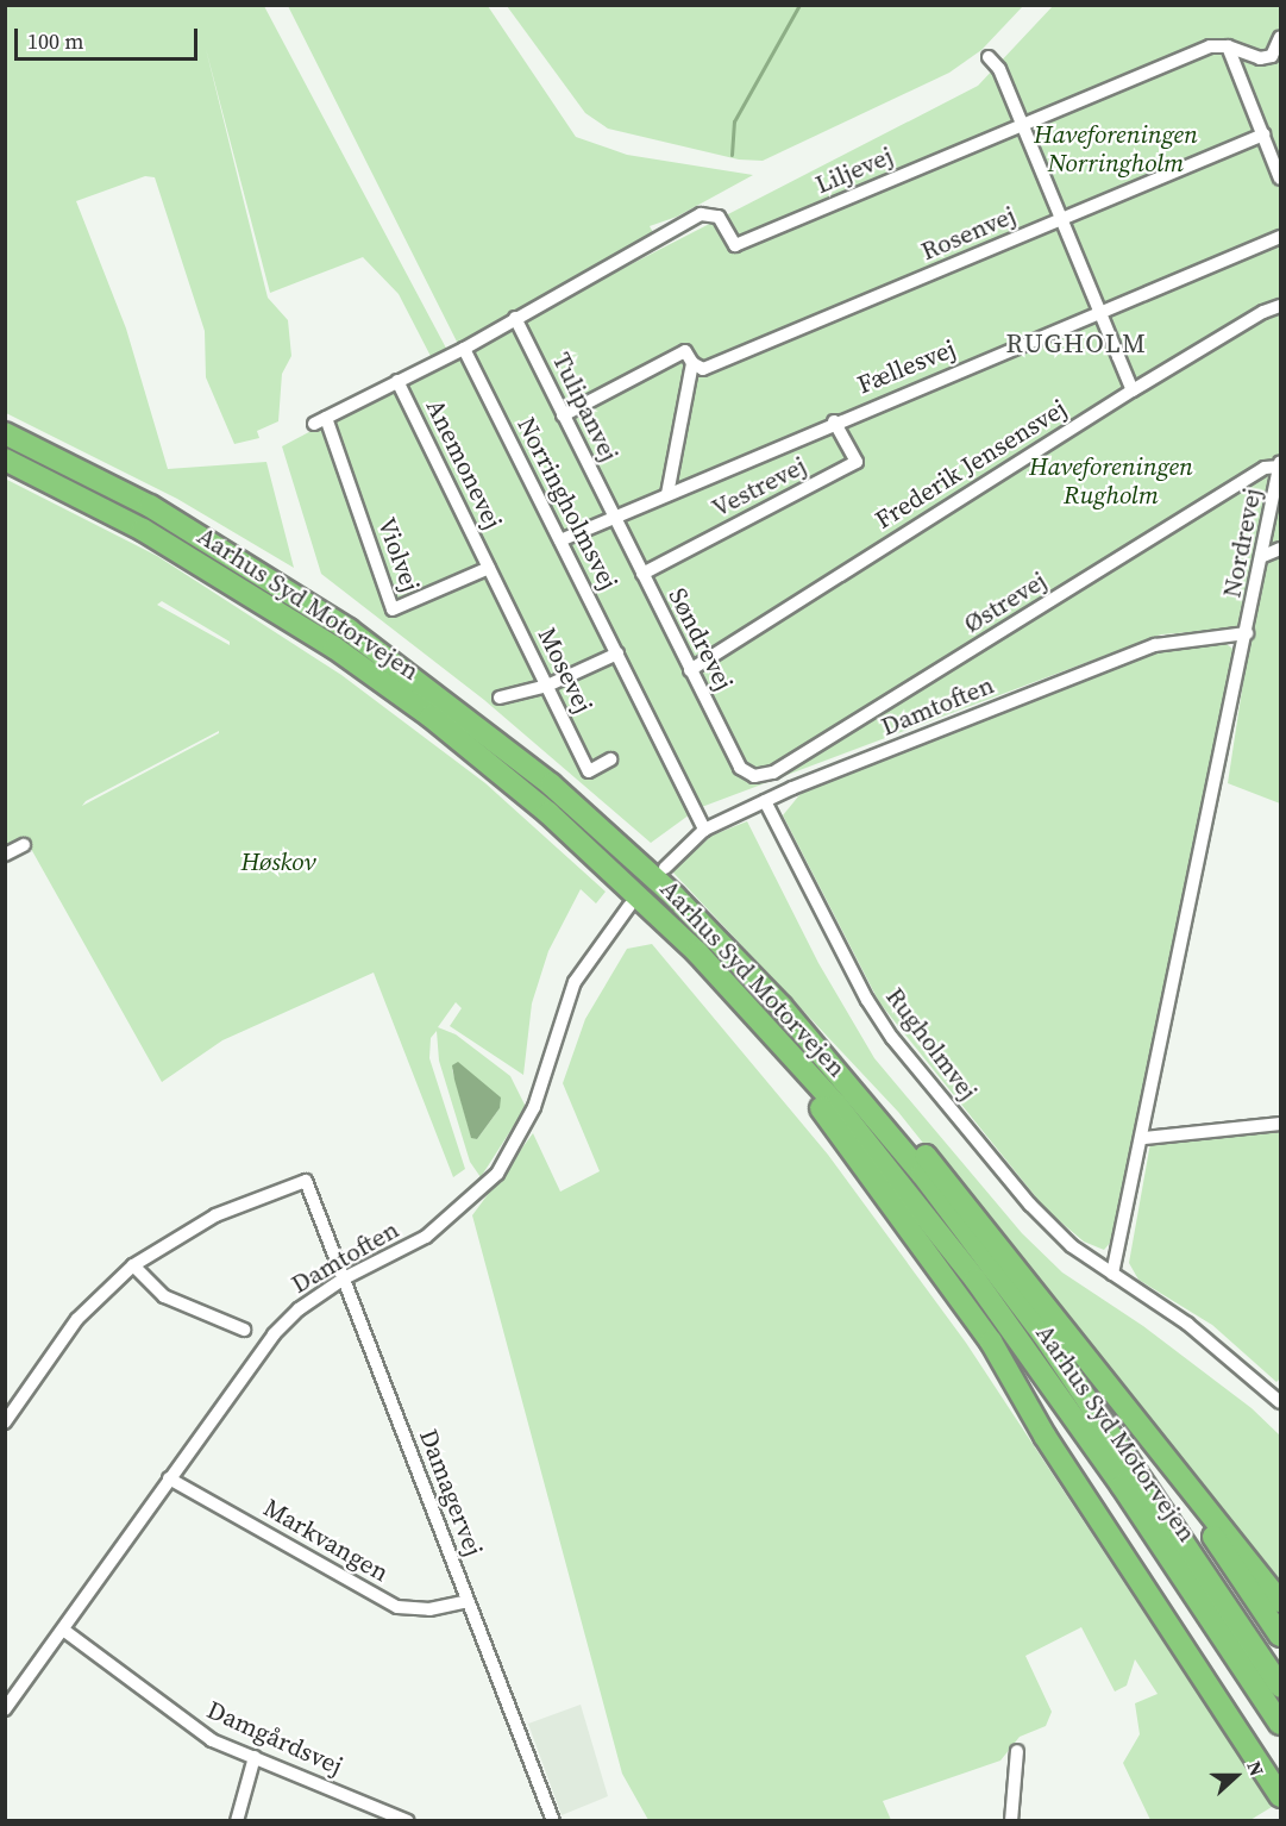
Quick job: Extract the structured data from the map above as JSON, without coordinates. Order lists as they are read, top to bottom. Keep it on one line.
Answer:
{"streets":{"highway":["Aarhus Syd Motorvejen"],"street":["Liljevej","Rosenvej","Fællesvej","Tulipanvej","Anemonevej","Frederik Jensensvej","Vestrevej","Norringholmsvej","Nordrevej","Violvej","Østrevej","Søndrevej","Mosevej","Damtoften","Rugholmvej","Damagervej","Markvangen","Damgårdsvej"]},"crossings":[["Liljevej","Tulipanvej"],["Liljevej","Norringholmsvej"],["Fællesvej","Tulipanvej"],["Fællesvej","Vestrevej"],["Fællesvej","Norringholmsvej"],["Fællesvej","Søndrevej"],["Tulipanvej","Søndrevej"],["Anemonevej","Violvej"],["Anemonevej","Mosevej"],["Frederik Jensensvej","Søndrevej"],["Vestrevej","Søndrevej"],["Norringholmsvej","Damtoften"],["Nordrevej","Østrevej"],["Nordrevej","Damtoften"],["Violvej","Mosevej"],["Østrevej","Søndrevej"],["Damtoften","Rugholmvej"],["Damtoften","Damagervej"],["Damtoften","Markvangen"],["Damtoften","Damgårdsvej"],["Damagervej","Markvangen"]],"districts":["RUGHOLM"],"parks":["Haveforeningen Norringholm","Haveforeningen Rugholm","Høskov"],"scale_bar":"100 m","north":"right"}
